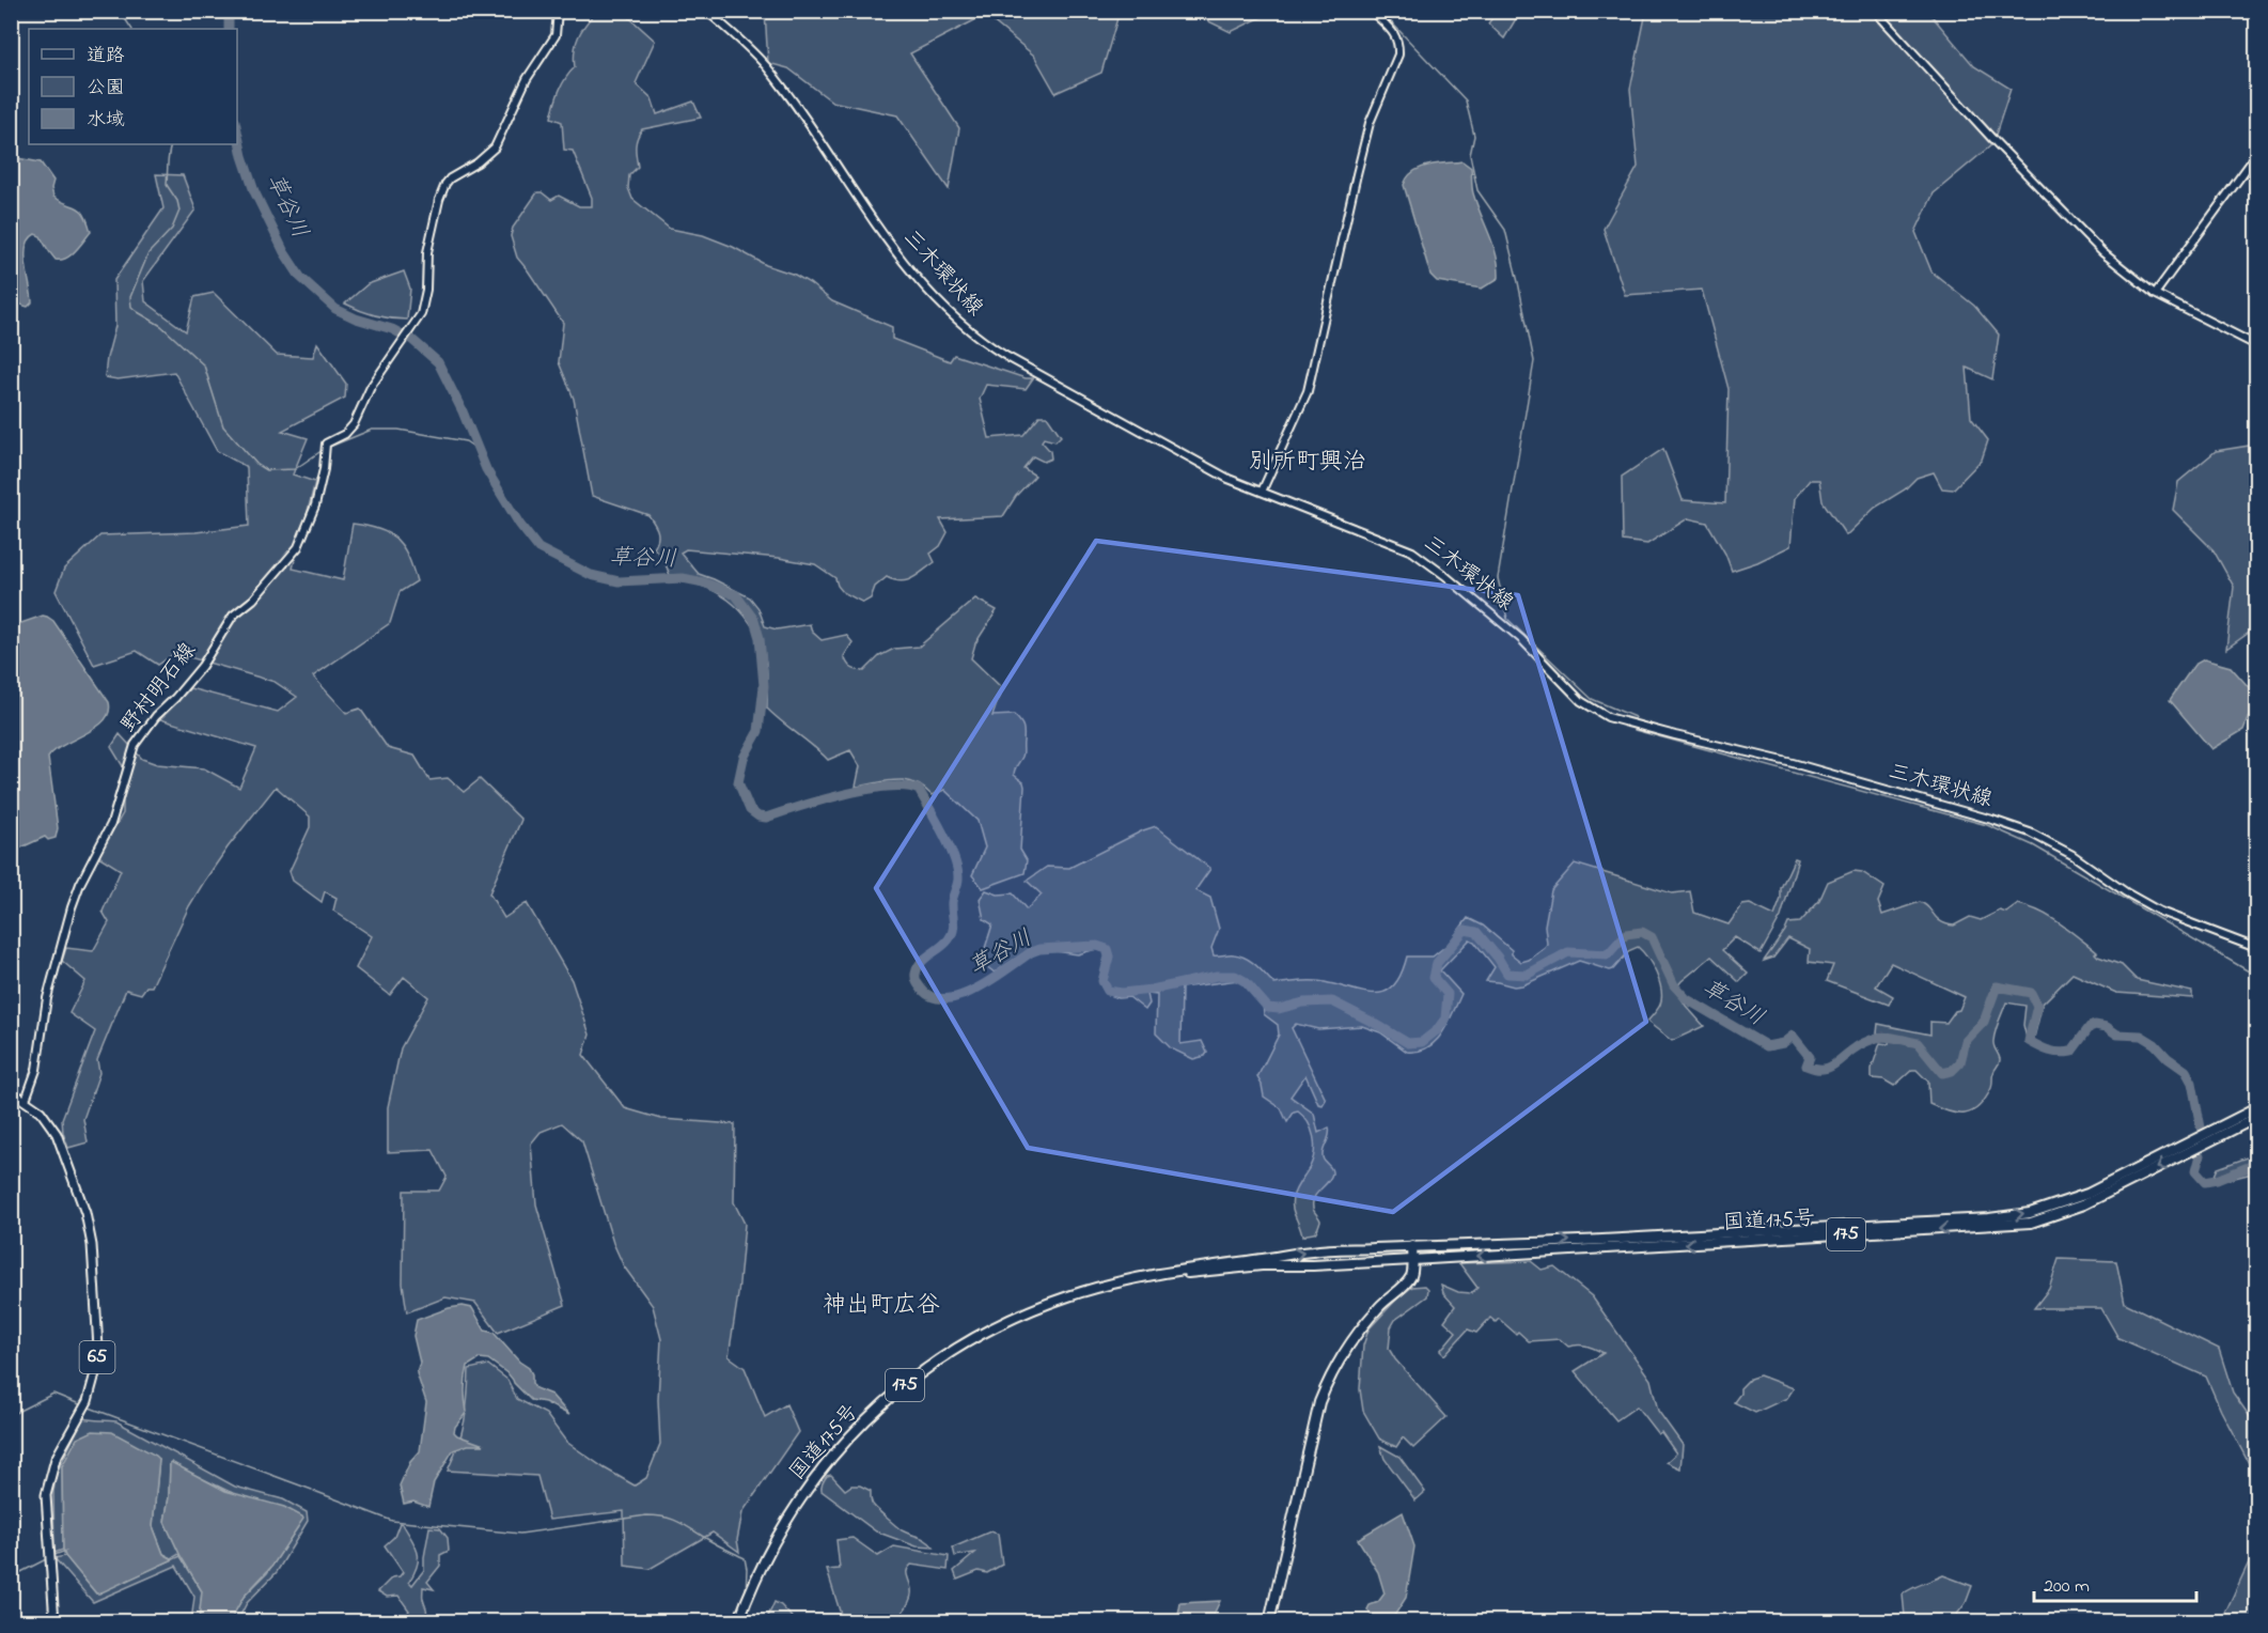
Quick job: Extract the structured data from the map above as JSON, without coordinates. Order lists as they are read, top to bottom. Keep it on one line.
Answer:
{"streets":{"highway":["国道175号","175"],"main road":["三木環状線","野村明石線","65"]},"crossings":[["野村明石線","65"]],"districts":["別所町興治","神出町広谷"],"water":["草谷川"],"legend":["道路","公園","水域"],"scale_bar":"200 m"}
